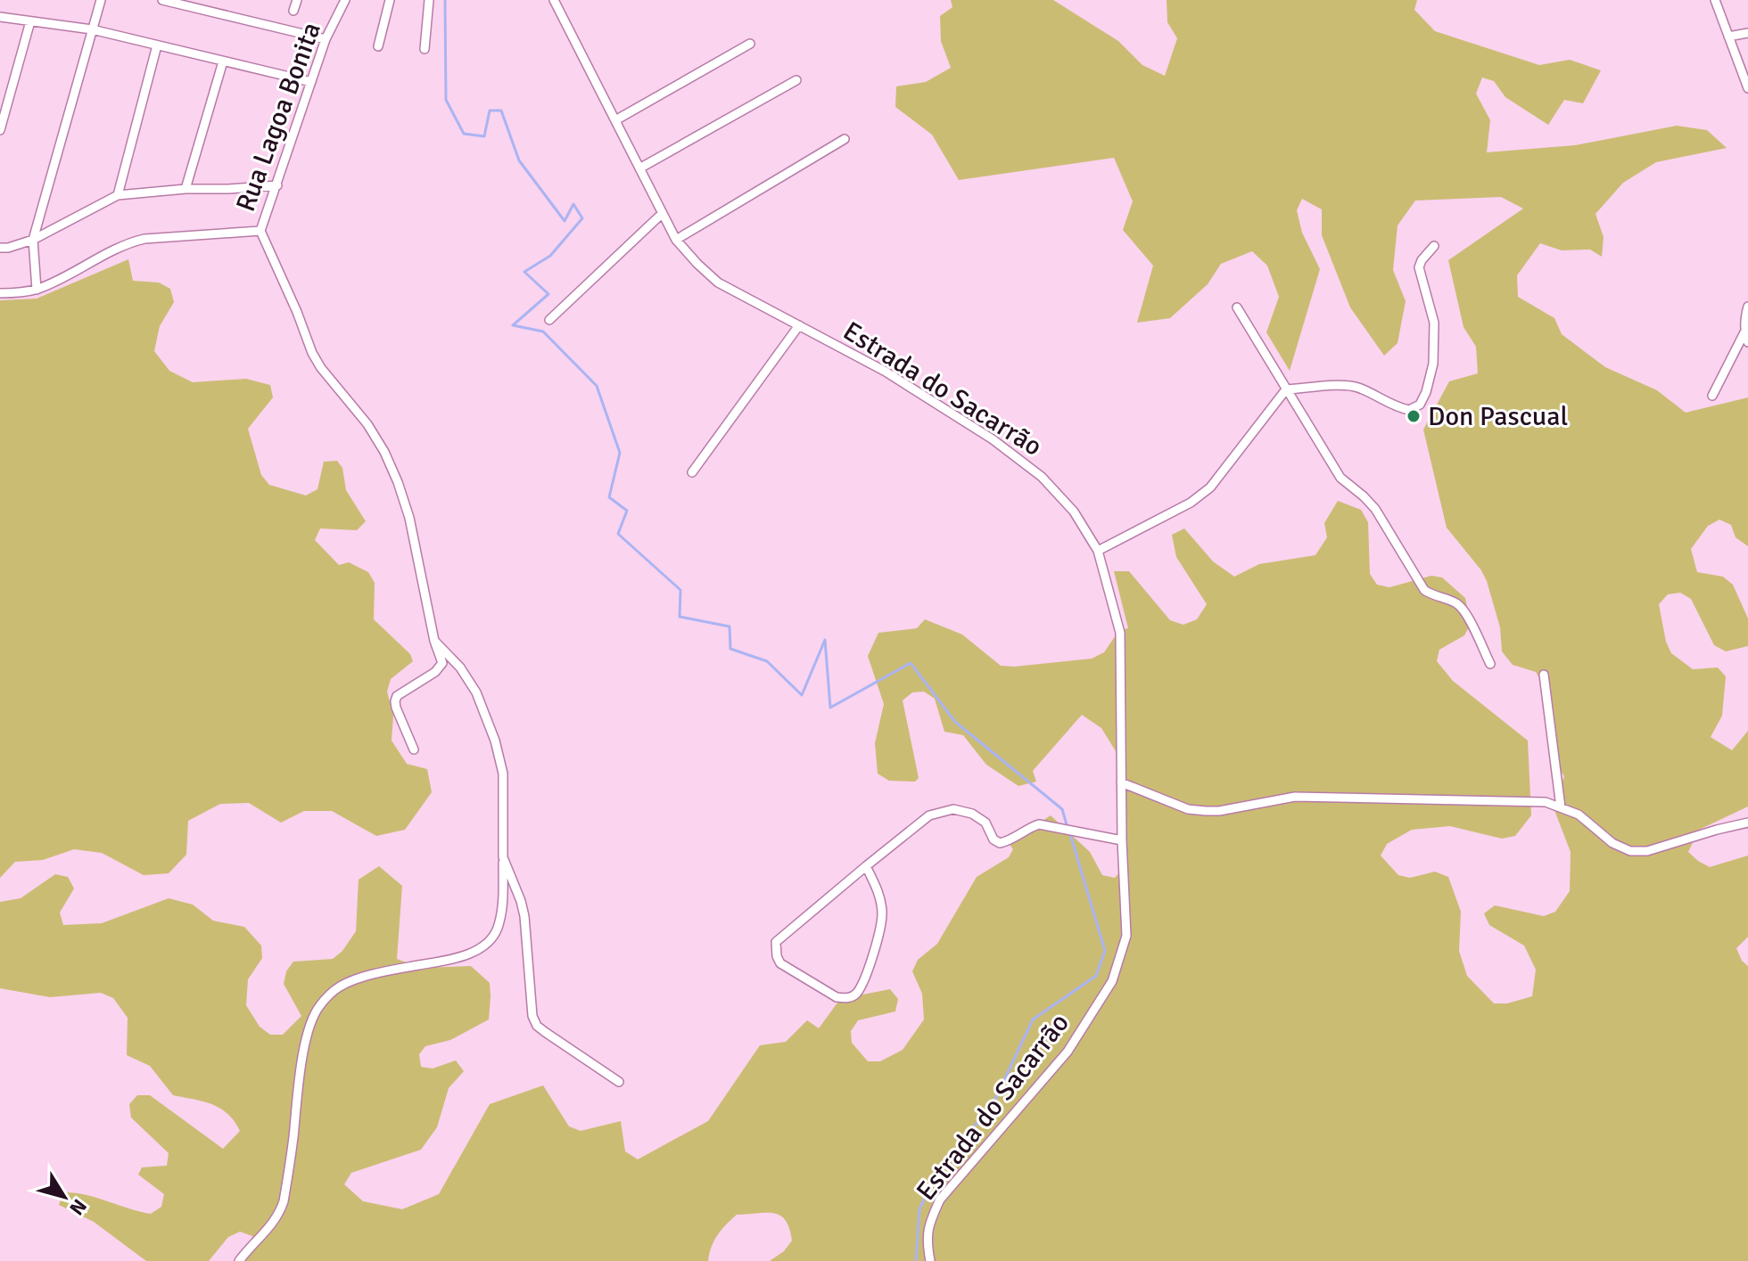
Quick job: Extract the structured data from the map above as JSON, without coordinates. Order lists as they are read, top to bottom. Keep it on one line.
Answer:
{"streets":{"street":["Rua Lagoa Bonita","Estrada do Sacarrão"]},"places":["Don Pascual"],"north":"bottom right"}
